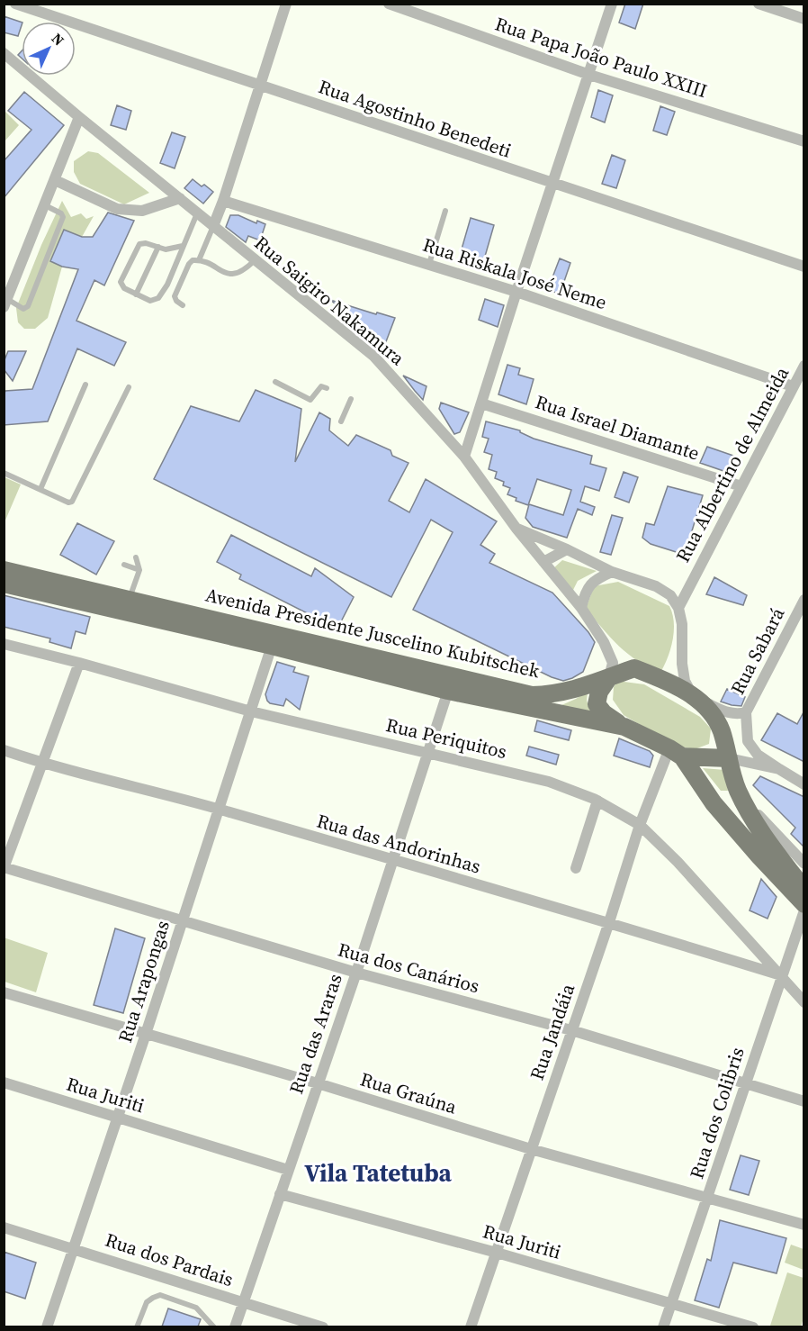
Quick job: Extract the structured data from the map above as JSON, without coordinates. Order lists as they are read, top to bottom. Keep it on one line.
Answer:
{"streets":{"main road":["Avenida Presidente Juscelino Kubitschek"],"street":["Rua Papa João Paulo XXIII","Rua Agostinho Benedeti","Rua Riskala José Neme","Rua Saigiro Nakamura","Rua Israel Diamante","Rua Albertino de Almeida","Rua Sabará","Rua Periquitos","Rua das Andorinhas","Rua dos Canários","Rua Arapongas","Rua Jandáia","Rua das Araras","Rua Graúna","Rua Juriti","Rua dos Colibris","Rua dos Pardais"]},"crossings":[["Rua Riskala José Neme","Rua Albertino de Almeida"],["Rua Saigiro Nakamura","Avenida Presidente Juscelino Kubitschek"],["Rua Israel Diamante","Rua Albertino de Almeida"],["Avenida Presidente Juscelino Kubitschek","Rua Arapongas"],["Avenida Presidente Juscelino Kubitschek","Rua Jandáia"],["Avenida Presidente Juscelino Kubitschek","Rua das Araras"],["Rua Periquitos","Rua das Andorinhas"],["Rua Periquitos","Rua Arapongas"],["Rua Periquitos","Rua Jandáia"],["Rua Periquitos","Rua das Araras"],["Rua Periquitos","Rua dos Colibris"],["Rua das Andorinhas","Rua Arapongas"],["Rua das Andorinhas","Rua Jandáia"],["Rua das Andorinhas","Rua das Araras"],["Rua das Andorinhas","Rua dos Colibris"],["Rua dos Canários","Rua Arapongas"],["Rua dos Canários","Rua Jandáia"],["Rua dos Canários","Rua das Araras"],["Rua dos Canários","Rua dos Colibris"],["Rua Arapongas","Rua Graúna"],["Rua Arapongas","Rua Juriti"],["Rua Arapongas","Rua dos Pardais"],["Rua Jandáia","Rua Graúna"],["Rua Jandáia","Rua Juriti"],["Rua das Araras","Rua Graúna"],["Rua das Araras","Rua Juriti"],["Rua das Araras","Rua dos Pardais"],["Rua Graúna","Rua dos Colibris"],["Rua Juriti","Rua dos Colibris"]],"districts":["Vila Tatetuba"],"north":"top right"}
